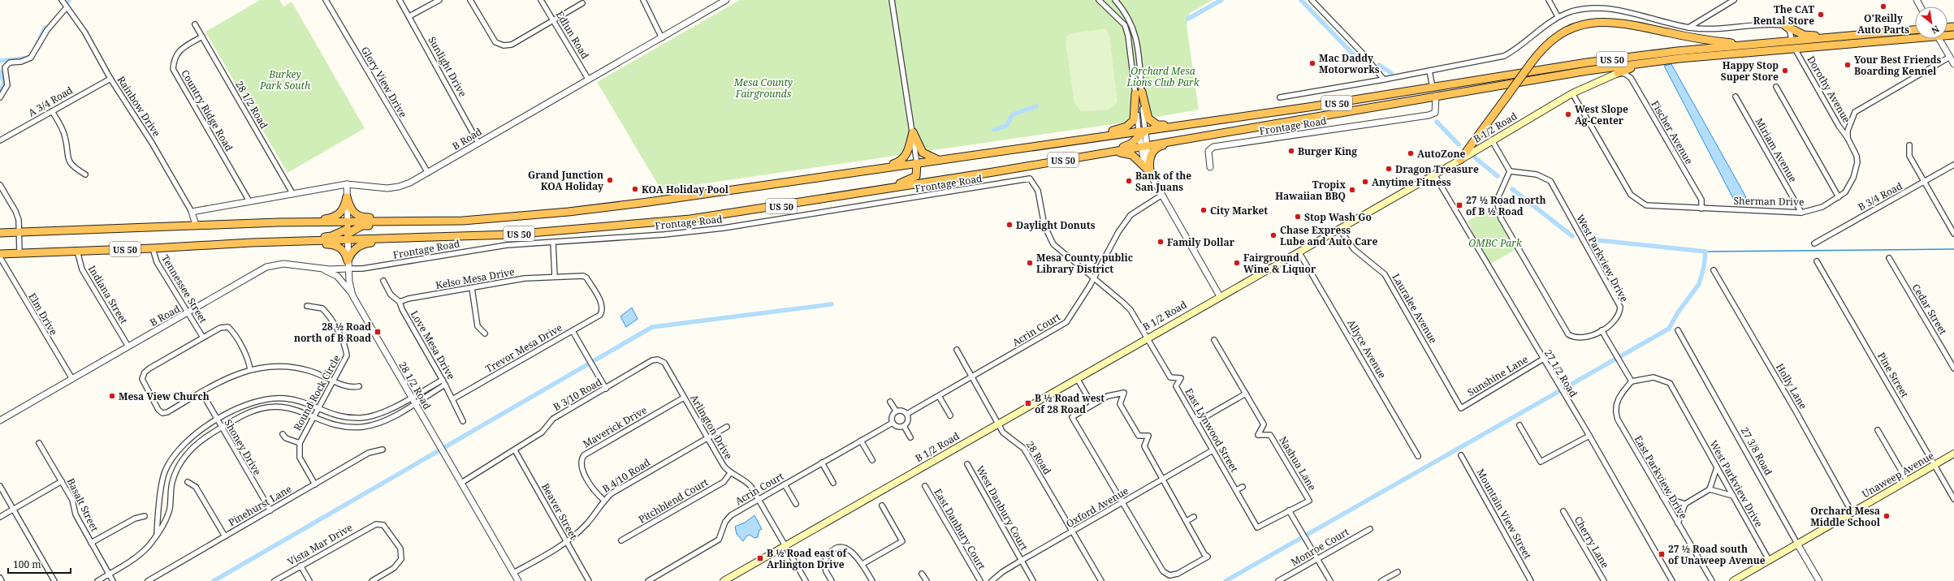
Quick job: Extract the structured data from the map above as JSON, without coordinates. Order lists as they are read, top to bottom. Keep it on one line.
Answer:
{"streets":{"highway":["US 50"],"main road":["B 1/2 Road","Unaweep Avenue"],"street":["Edlun Road","Sunlight Drive","Glory View Drive","Dorothy Avenue","A 3/4 Road","28 1/2 Road","Rainbow Drive","Country Ridge Road","Frontage Road","Fischer Avenue","B Road","Miriam Avenue","B 3/4 Road","Sherman Drive","West Parkview Drive","Kelso Mesa Drive","Tennessee Street","Indiana Street","Lauralee Avenue","Cedar Street","Elm Drive","Acrin Court","Love Mesa Drive","Trevor Mesa Drive","Allyce Avenue","27 1/2 Road","Pine Street","Sunshine Lane","Holly Lane","Round Rock Circle","B 3/10 Road","Maverick Drive","Arlington Drive","East Lynwood Street","Shoney Drive","27 3/8 Road","28 Road","Nashua Lane","B 4/10 Road","East Parkview Drive","Pitchblend Court","Basalt Street","Pinehurst Lane","Oxford Avenue","West Danbury Court","Beaver Street","Mountain View Street","East Danbury Court","Cherry Lane","Vista Mar Drive","Monroe Court"]},"crossings":[["Edlun Road","B Road"],["US 50","Dorothy Avenue"],["US 50","28 1/2 Road"],["US 50","Rainbow Drive"],["US 50","Frontage Road"],["US 50","Tennessee Street"],["US 50","Indiana Street"],["Sunlight Drive","B Road"],["Glory View Drive","B Road"],["Dorothy Avenue","Sherman Drive"],["A 3/4 Road","Rainbow Drive"],["28 1/2 Road","Country Ridge Road"],["28 1/2 Road","Frontage Road"],["28 1/2 Road","B Road"],["28 1/2 Road","B 3/10 Road"],["28 1/2 Road","B 4/10 Road"],["Rainbow Drive","B Road"],["Country Ridge Road","B Road"],["Frontage Road","B Road"],["Frontage Road","Acrin Court"],["B 1/2 Road","Fischer Avenue"],["B 1/2 Road","Sherman Drive"],["B 1/2 Road","Lauralee Avenue"],["B 1/2 Road","Allyce Avenue"],["B 1/2 Road","27 1/2 Road"],["B 1/2 Road","Arlington Drive"],["B 1/2 Road","East Lynwood Street"],["B 1/2 Road","28 Road"],["Fischer Avenue","Sherman Drive"],["B Road","Tennessee Street"],["B Road","Indiana Street"],["B Road","Elm Drive"],["Miriam Avenue","Sherman Drive"],["West Parkview Drive","Unaweep Avenue"],["West Parkview Drive","East Parkview Drive"],["Kelso Mesa Drive","Love Mesa Drive"],["Kelso Mesa Drive","Trevor Mesa Drive"],["Lauralee Avenue","Sunshine Lane"],["Acrin Court","Arlington Drive"],["Acrin Court","28 Road"],["Love Mesa Drive","Trevor Mesa Drive"],["27 1/2 Road","Sunshine Lane"],["Pine Street","Unaweep Avenue"],["Holly Lane","Unaweep Avenue"],["Round Rock Circle","Pinehurst Lane"],["B 3/10 Road","Arlington Drive"],["B 3/10 Road","Beaver Street"],["Maverick Drive","Arlington Drive"],["Maverick Drive","B 4/10 Road"],["Arlington Drive","B 4/10 Road"],["Arlington Drive","Pitchblend Court"],["East Lynwood Street","Nashua Lane"],["East Lynwood Street","Oxford Avenue"],["Shoney Drive","Pinehurst Lane"],["27 3/8 Road","Unaweep Avenue"],["28 Road","Oxford Avenue"],["B 4/10 Road","Beaver Street"],["Oxford Avenue","West Danbury Court"]],"parks":["Orchard Mesa Lions Club Park","Burkey Park South","Mesa County Fairgrounds","OMBC Park"],"places":{"other":["O'Reilly Auto Parts","The CAT Rental Store","Mac Daddy Motorworks","Your Best Friends Boarding Kennel","Happy Stop Super Store","West Slope Ag-Center","Burger King","AutoZone","Dragon Treasure","Grand Junction KOA Holiday","Bank of the San Juans","Anytime Fitness","KOA Holiday Pool","Tropix Hawaiian BBQ","City Market","Stop Wash Go","Daylight Donuts","Chase Express Lube and Auto Care","Family Dollar","Mesa County public Library District","Fairground Wine & Liquor","Mesa View Church","Orchard Mesa Middle School"],"transit":["27 ½ Road north of B ½ Road","28 ½ Road north of B Road","B ½ Road west of 28 Road","27 ½ Road south of Unaweep Avenue","B ½ Road east of Arlington Drive"]},"scale_bar":"100 m","north":"bottom right"}
